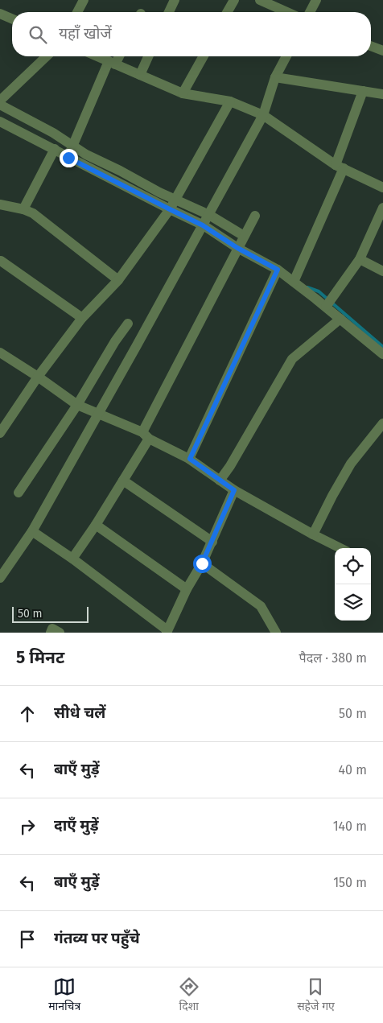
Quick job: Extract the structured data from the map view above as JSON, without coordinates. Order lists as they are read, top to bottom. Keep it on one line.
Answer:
{"scale_bar":"50 m","page":{"search":"यहाँ खोजें","scale":"50 m","heading":["5 मिनट","पैदल · 380 m"],"list":[["सीधे चलें","50 m"],["बाएँ मुड़ें","40 m"],["दाएँ मुड़ें","140 m"],["बाएँ मुड़ें","150 m"],"गंतव्य पर पहुँचे"],"nav":["मानचित्र","दिशा","सहेजे गए"]}}
